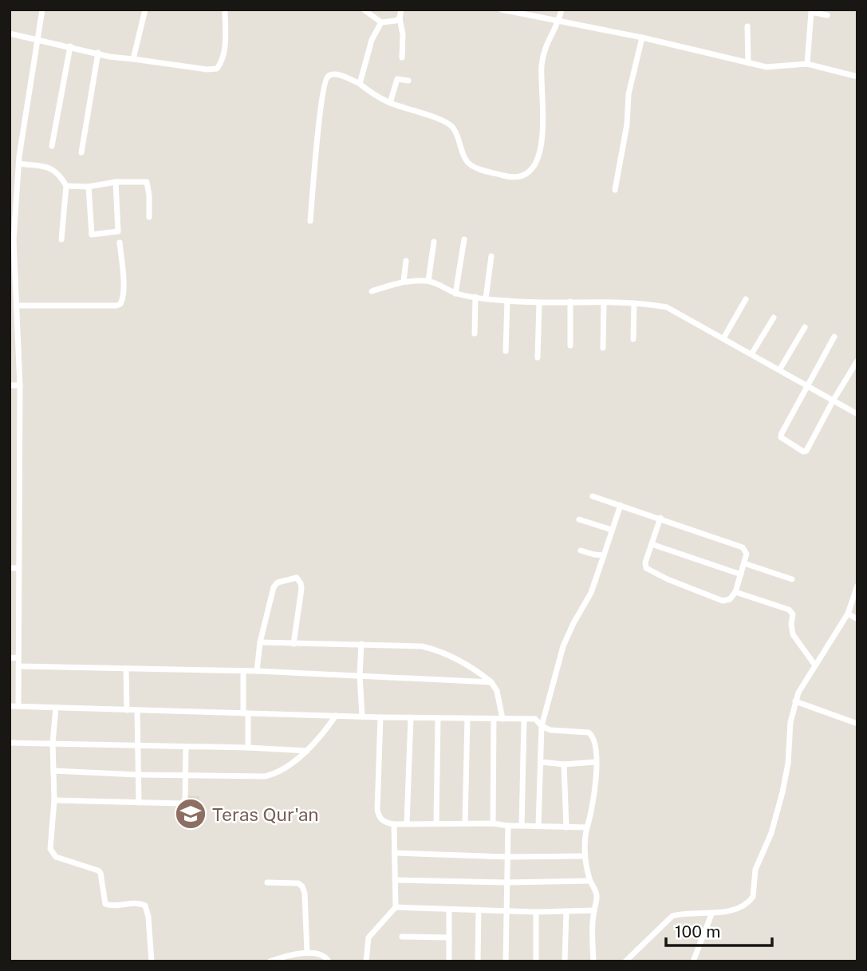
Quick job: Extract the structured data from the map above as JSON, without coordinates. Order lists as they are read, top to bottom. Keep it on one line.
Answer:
{"places":{"school or university":["Teras Qur'an"]},"scale_bar":"100 m"}
